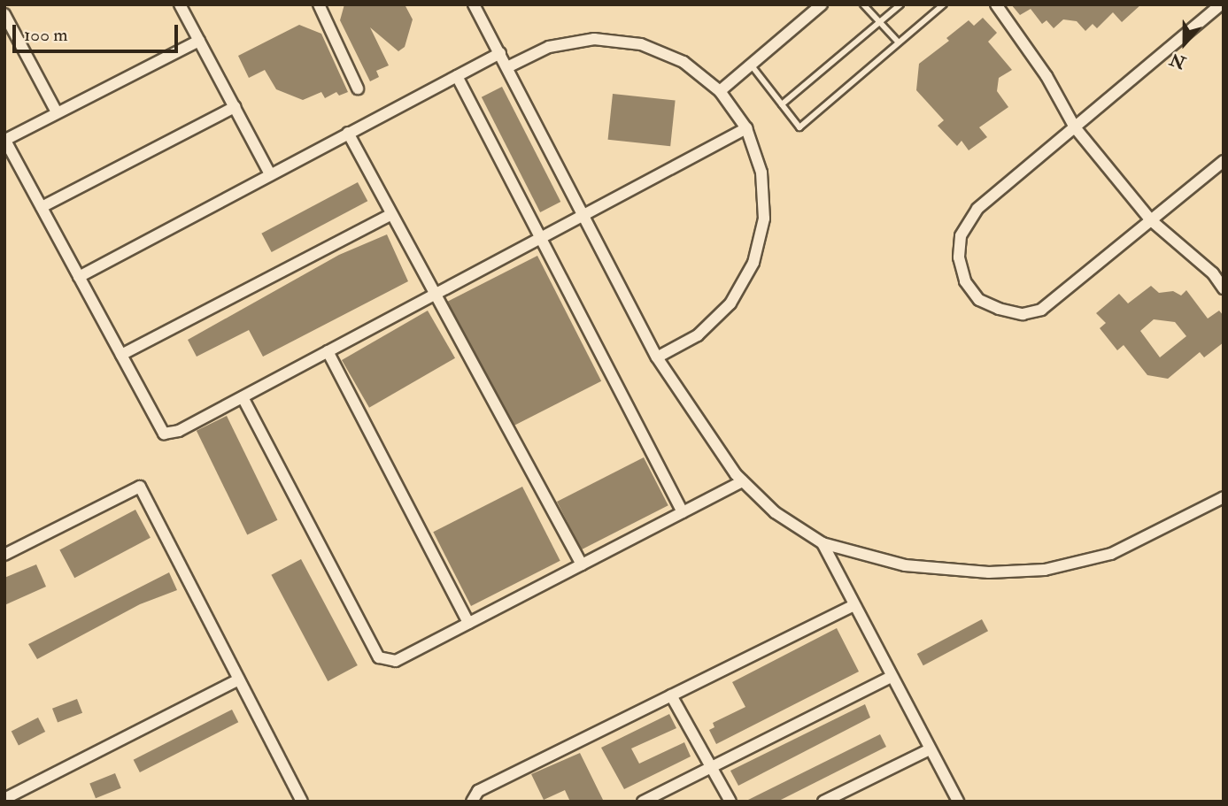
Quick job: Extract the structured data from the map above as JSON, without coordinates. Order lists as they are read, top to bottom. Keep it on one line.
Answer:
{"scale_bar":"100 m","north":"bottom"}
